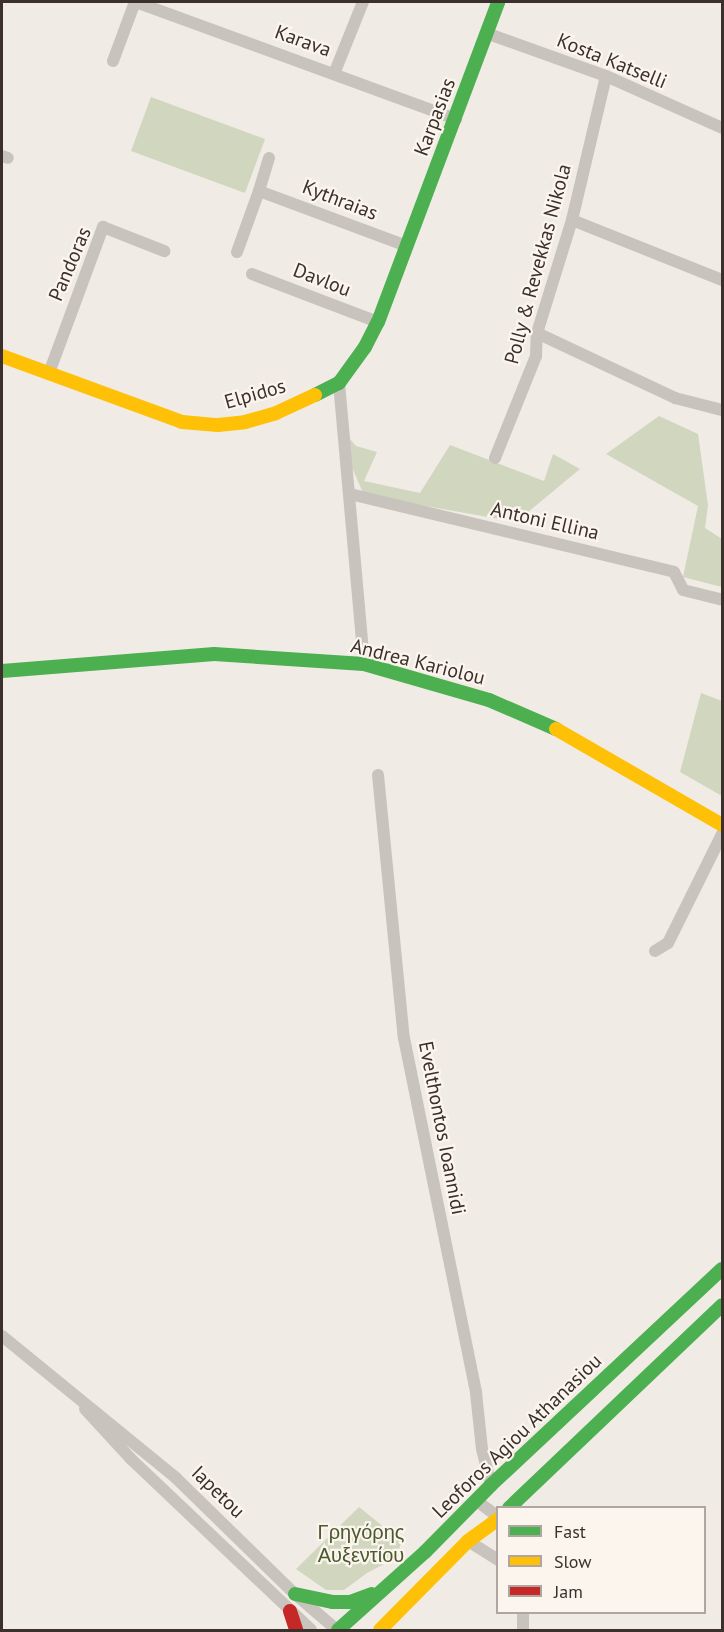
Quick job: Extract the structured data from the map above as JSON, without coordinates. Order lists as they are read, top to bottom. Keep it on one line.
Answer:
{"streets":{"street":["Karava","Kosta Katselli","Karpasias","Kythraias","Pandoras","Polly & Revekkas Nikola","Davlou","Elpidos","Antoni Ellina","Andrea Kariolou","Evelthontos Ioannidi","Leoforos Agiou Athanasiou","Iapetou"]},"crossings":[["Karava","Karpasias"],["Kosta Katselli","Karpasias"],["Kosta Katselli","Polly & Revekkas Nikola"],["Karpasias","Kythraias"],["Karpasias","Elpidos"],["Kythraias","Elpidos"],["Pandoras","Elpidos"],["Davlou","Elpidos"],["Evelthontos Ioannidi","Leoforos Agiou Athanasiou"],["Leoforos Agiou Athanasiou","Iapetou"]],"parks":["Γρηγόρης Αυξεντίου"],"legend":["Fast","Slow","Jam"]}
